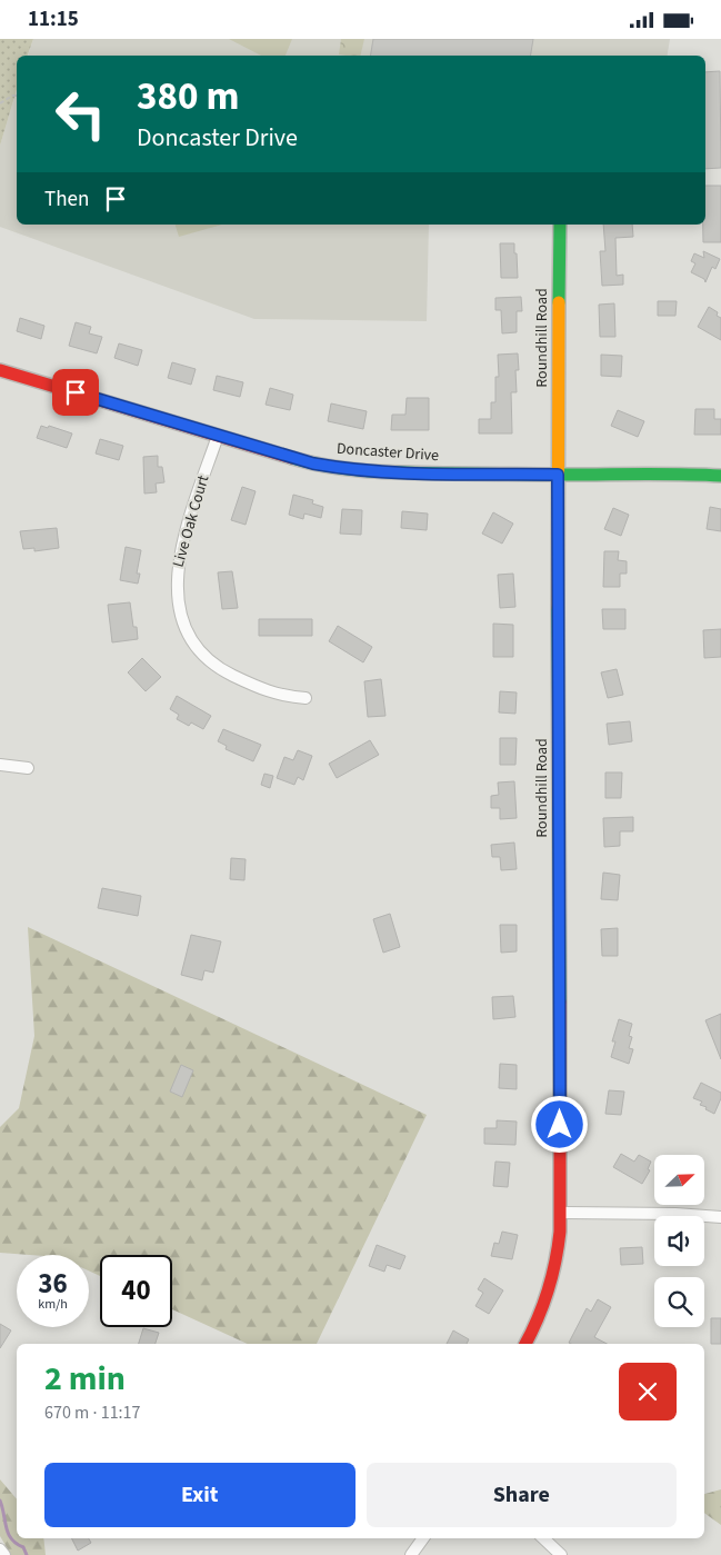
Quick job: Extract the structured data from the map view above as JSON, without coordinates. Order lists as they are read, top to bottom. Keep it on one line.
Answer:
{"streets":{"street":["Roundhill Road","Doncaster Drive","Live Oak Court"]},"crossings":[["Roundhill Road","Doncaster Drive"],["Doncaster Drive","Live Oak Court"]],"north":"top right","page":{"status":"11:15","turn":["380 m","Doncaster Drive"],"then":"Then","speed":"36 km/h","limit":"40","heading":["2 min","670 m · 11:17"],"buttons":["Exit","Share"]}}
